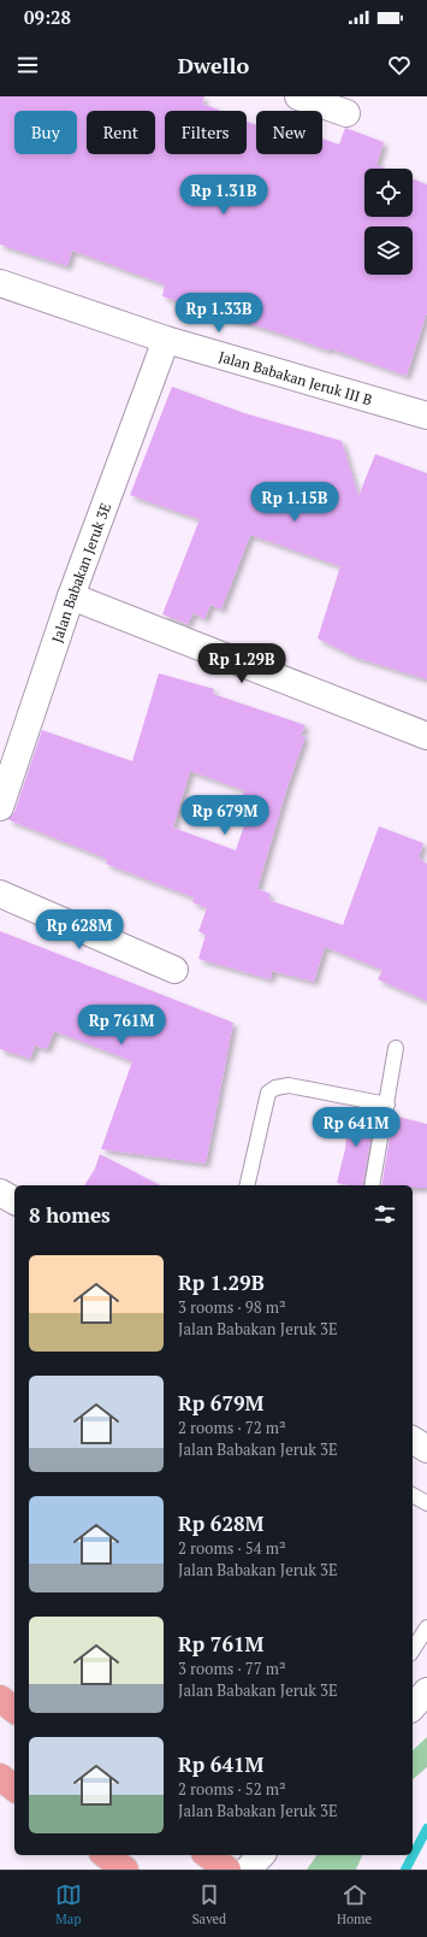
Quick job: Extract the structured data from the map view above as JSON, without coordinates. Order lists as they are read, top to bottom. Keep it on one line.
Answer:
{"streets":{"street":["Jalan Babakan Jeruk III B","Jalan Babakan Jeruk 3E"]},"crossings":[["Jalan Babakan Jeruk III B","Jalan Babakan Jeruk 3E"]],"page":{"status":"09:28","header":"Dwello","chip":["Buy","Rent","Filters","New"],"price":["Rp 1.31B","Rp 1.33B","Rp 1.15B","Rp 1.29B","Rp 679M","Rp 628M","Rp 761M","Rp 641M"],"heading":"8 homes","list":[{"name":"Rp 1.29B","note":"3 rooms · 98 m² · Jalan Babakan Jeruk 3E"},{"name":"Rp 679M","note":"2 rooms · 72 m² · Jalan Babakan Jeruk 3E"},{"name":"Rp 628M","note":"2 rooms · 54 m² · Jalan Babakan Jeruk 3E"},{"name":"Rp 761M","note":"3 rooms · 77 m² · Jalan Babakan Jeruk 3E"},{"name":"Rp 641M","note":"2 rooms · 52 m² · Jalan Babakan Jeruk 3E"}],"tabs":["Map","Saved","Home"]}}
